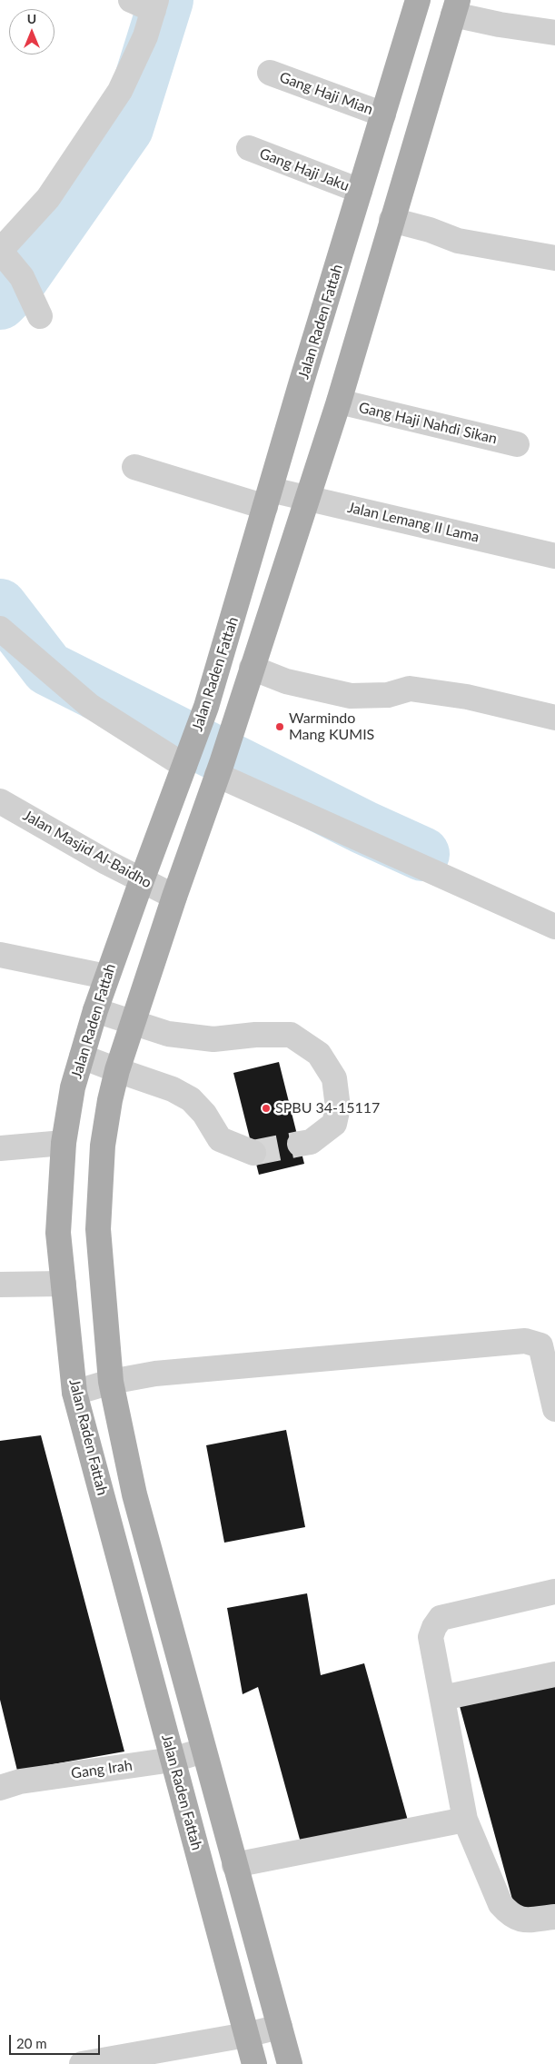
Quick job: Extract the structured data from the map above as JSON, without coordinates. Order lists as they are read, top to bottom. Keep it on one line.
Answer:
{"streets":{"main road":["Jalan Raden Fattah"],"street":["Gang Haji Mian","Gang Haji Jaku","Gang Haji Nahdi Sikan","Jalan Lemang II Lama","Jalan Masjid Al-Baidho","Gang Irah"]},"crossings":[["Gang Haji Mian","Jalan Raden Fattah"],["Gang Haji Jaku","Jalan Raden Fattah"],["Jalan Raden Fattah","Jalan Lemang II Lama"],["Jalan Raden Fattah","Jalan Masjid Al-Baidho"],["Jalan Raden Fattah","Gang Irah"]],"places":["Warmindo Mang KUMIS","SPBU 34-15117"],"scale_bar":"20 m","north":"top"}
